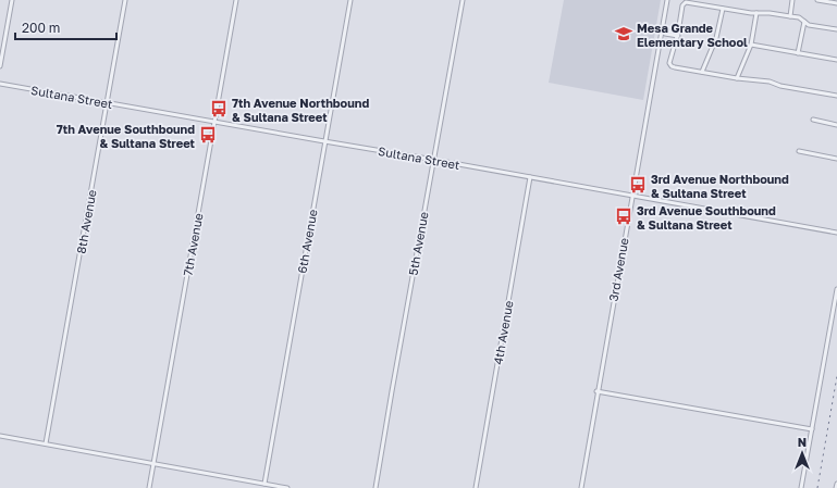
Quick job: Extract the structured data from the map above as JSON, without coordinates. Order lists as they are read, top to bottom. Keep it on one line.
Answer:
{"streets":{"street":["Sultana Street","8th Avenue","6th Avenue","5th Avenue","7th Avenue","3rd Avenue","4th Avenue"]},"crossings":[["Sultana Street","8th Avenue"],["Sultana Street","6th Avenue"],["Sultana Street","5th Avenue"],["Sultana Street","7th Avenue"],["Sultana Street","3rd Avenue"],["Sultana Street","4th Avenue"]],"places":{"school or university":["Mesa Grande Elementary School"],"bus stop":["7th Avenue Northbound & Sultana Street","7th Avenue Southbound & Sultana Street","3rd Avenue Northbound & Sultana Street","3rd Avenue Southbound & Sultana Street"]},"scale_bar":"200 m","north":"top"}
